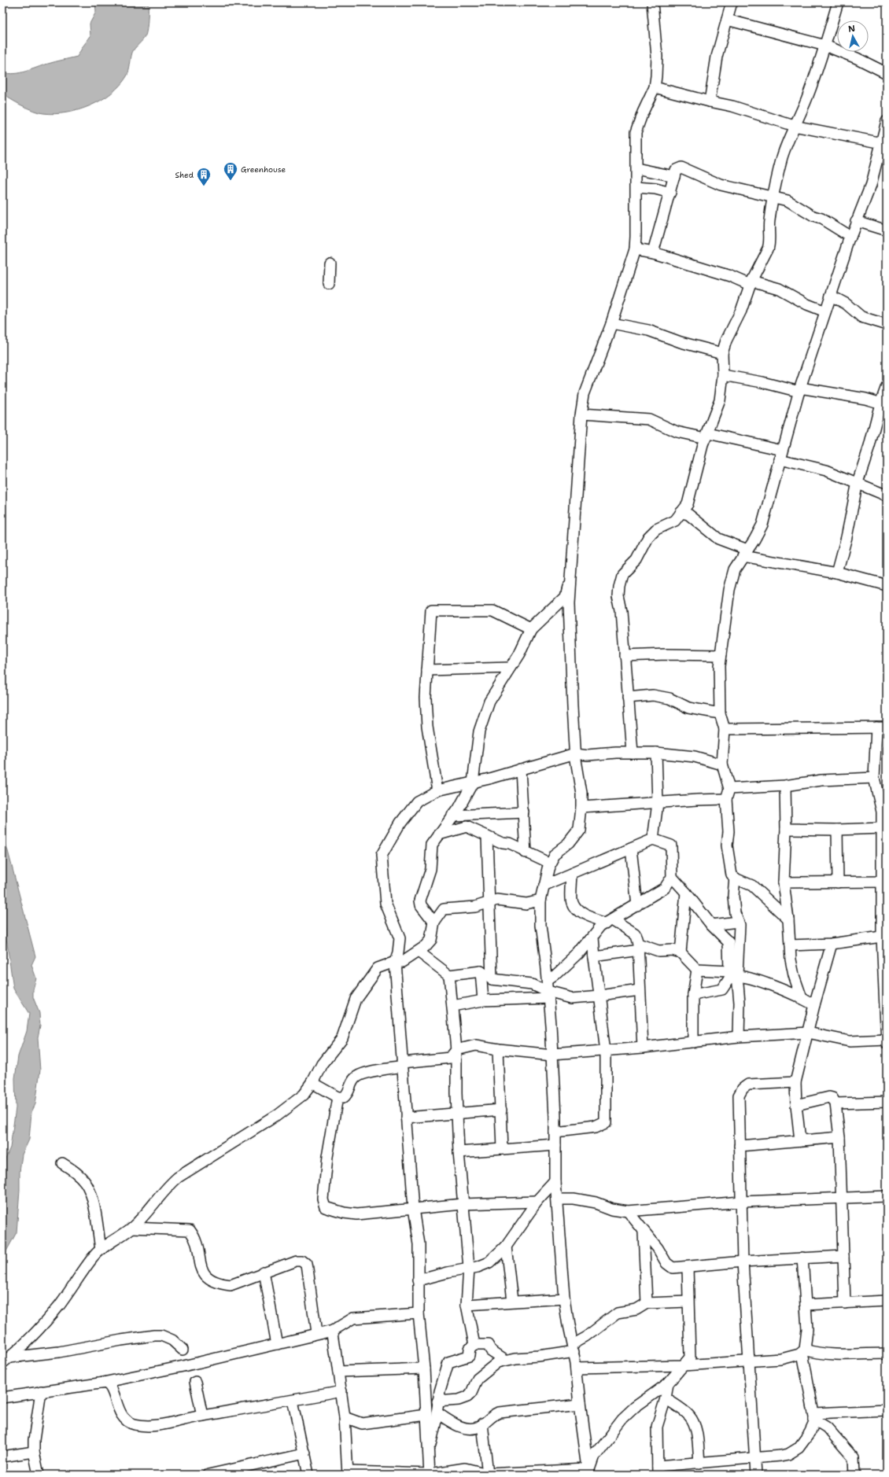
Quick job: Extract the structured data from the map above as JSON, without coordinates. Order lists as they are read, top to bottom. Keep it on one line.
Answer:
{"places":{"building":["Greenhouse","Shed"]},"north":"top"}
